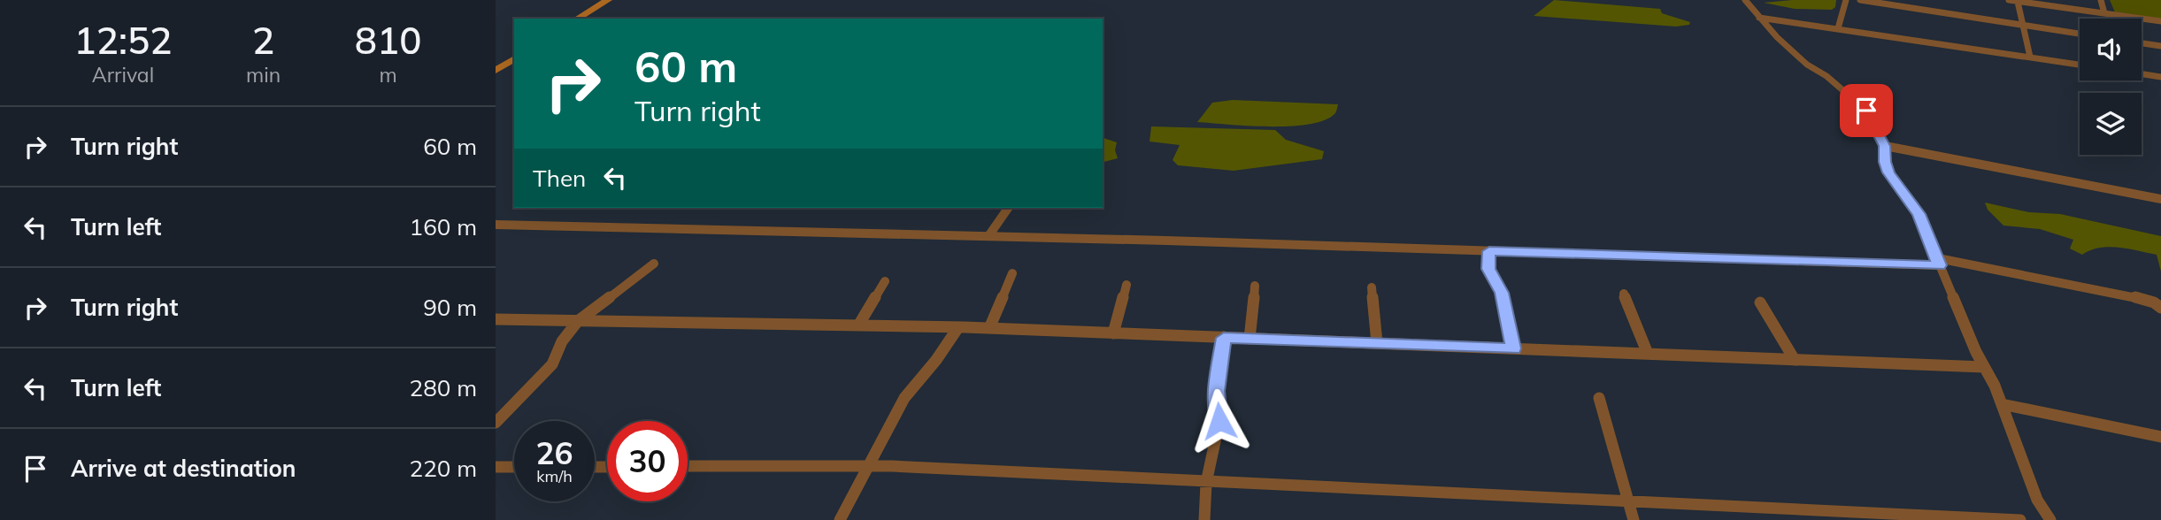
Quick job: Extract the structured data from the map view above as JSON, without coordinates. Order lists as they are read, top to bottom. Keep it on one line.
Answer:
{"page":{"eta":["12:52","Arrival","2","min","810","m"],"turn":["60 m","Turn right"],"list":[{"name":"Turn right","value":"60 m"},{"name":"Turn left","value":"160 m"},{"name":"Turn right","value":"90 m"},{"name":"Turn left","value":"280 m"},{"name":"Arrive at destination","value":"220 m"}],"then":"Then","speed":"26 km/h","limit":"30"}}
